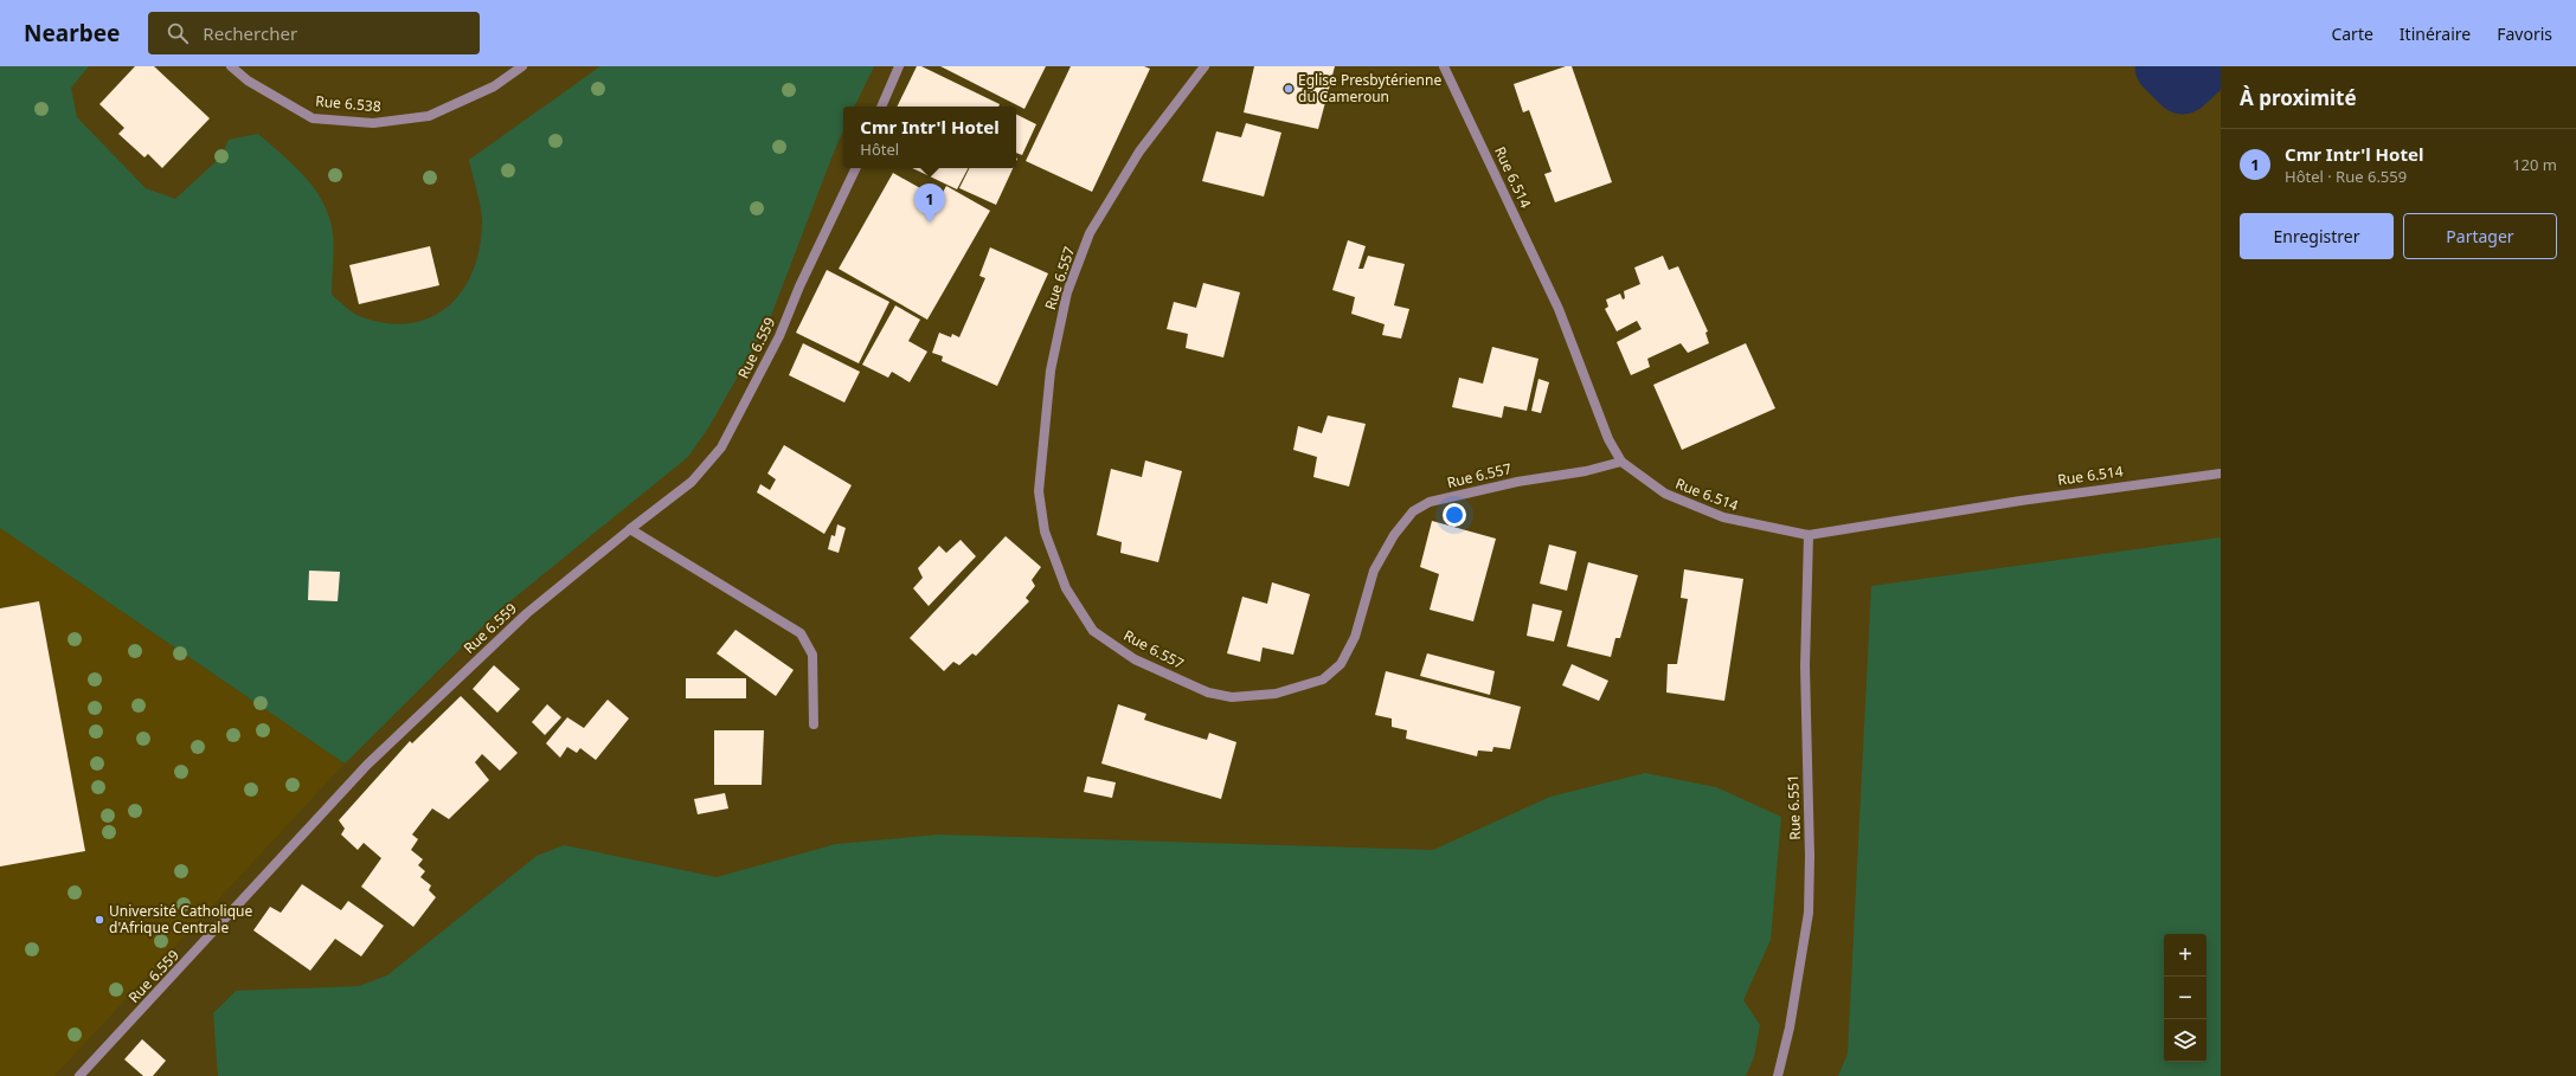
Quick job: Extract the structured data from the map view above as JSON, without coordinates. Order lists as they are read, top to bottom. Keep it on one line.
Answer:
{"streets":{"street":["Rue 6.538","Rue 6.514","Rue 6.557","Rue 6.559","Rue 6.551"]},"crossings":[["Rue 6.514","Rue 6.557"],["Rue 6.514","Rue 6.551"]],"places":["Eglise Presbytérienne du Cameroun","Université Catholique d'Afrique Centrale"],"page":{"header":"Nearbee","search":"Rechercher","nav":["Carte","Itinéraire","Favoris"],"heading":"À proximité","popup":["Cmr Intr'l Hotel","Hôtel"],"list":[{"mark":"1","name":"Cmr Intr'l Hotel","note":"Hôtel · Rue 6.559","value":"120 m"}],"pins":"1","buttons":["Enregistrer","Partager"],"map_buttons":["+","−"]}}
